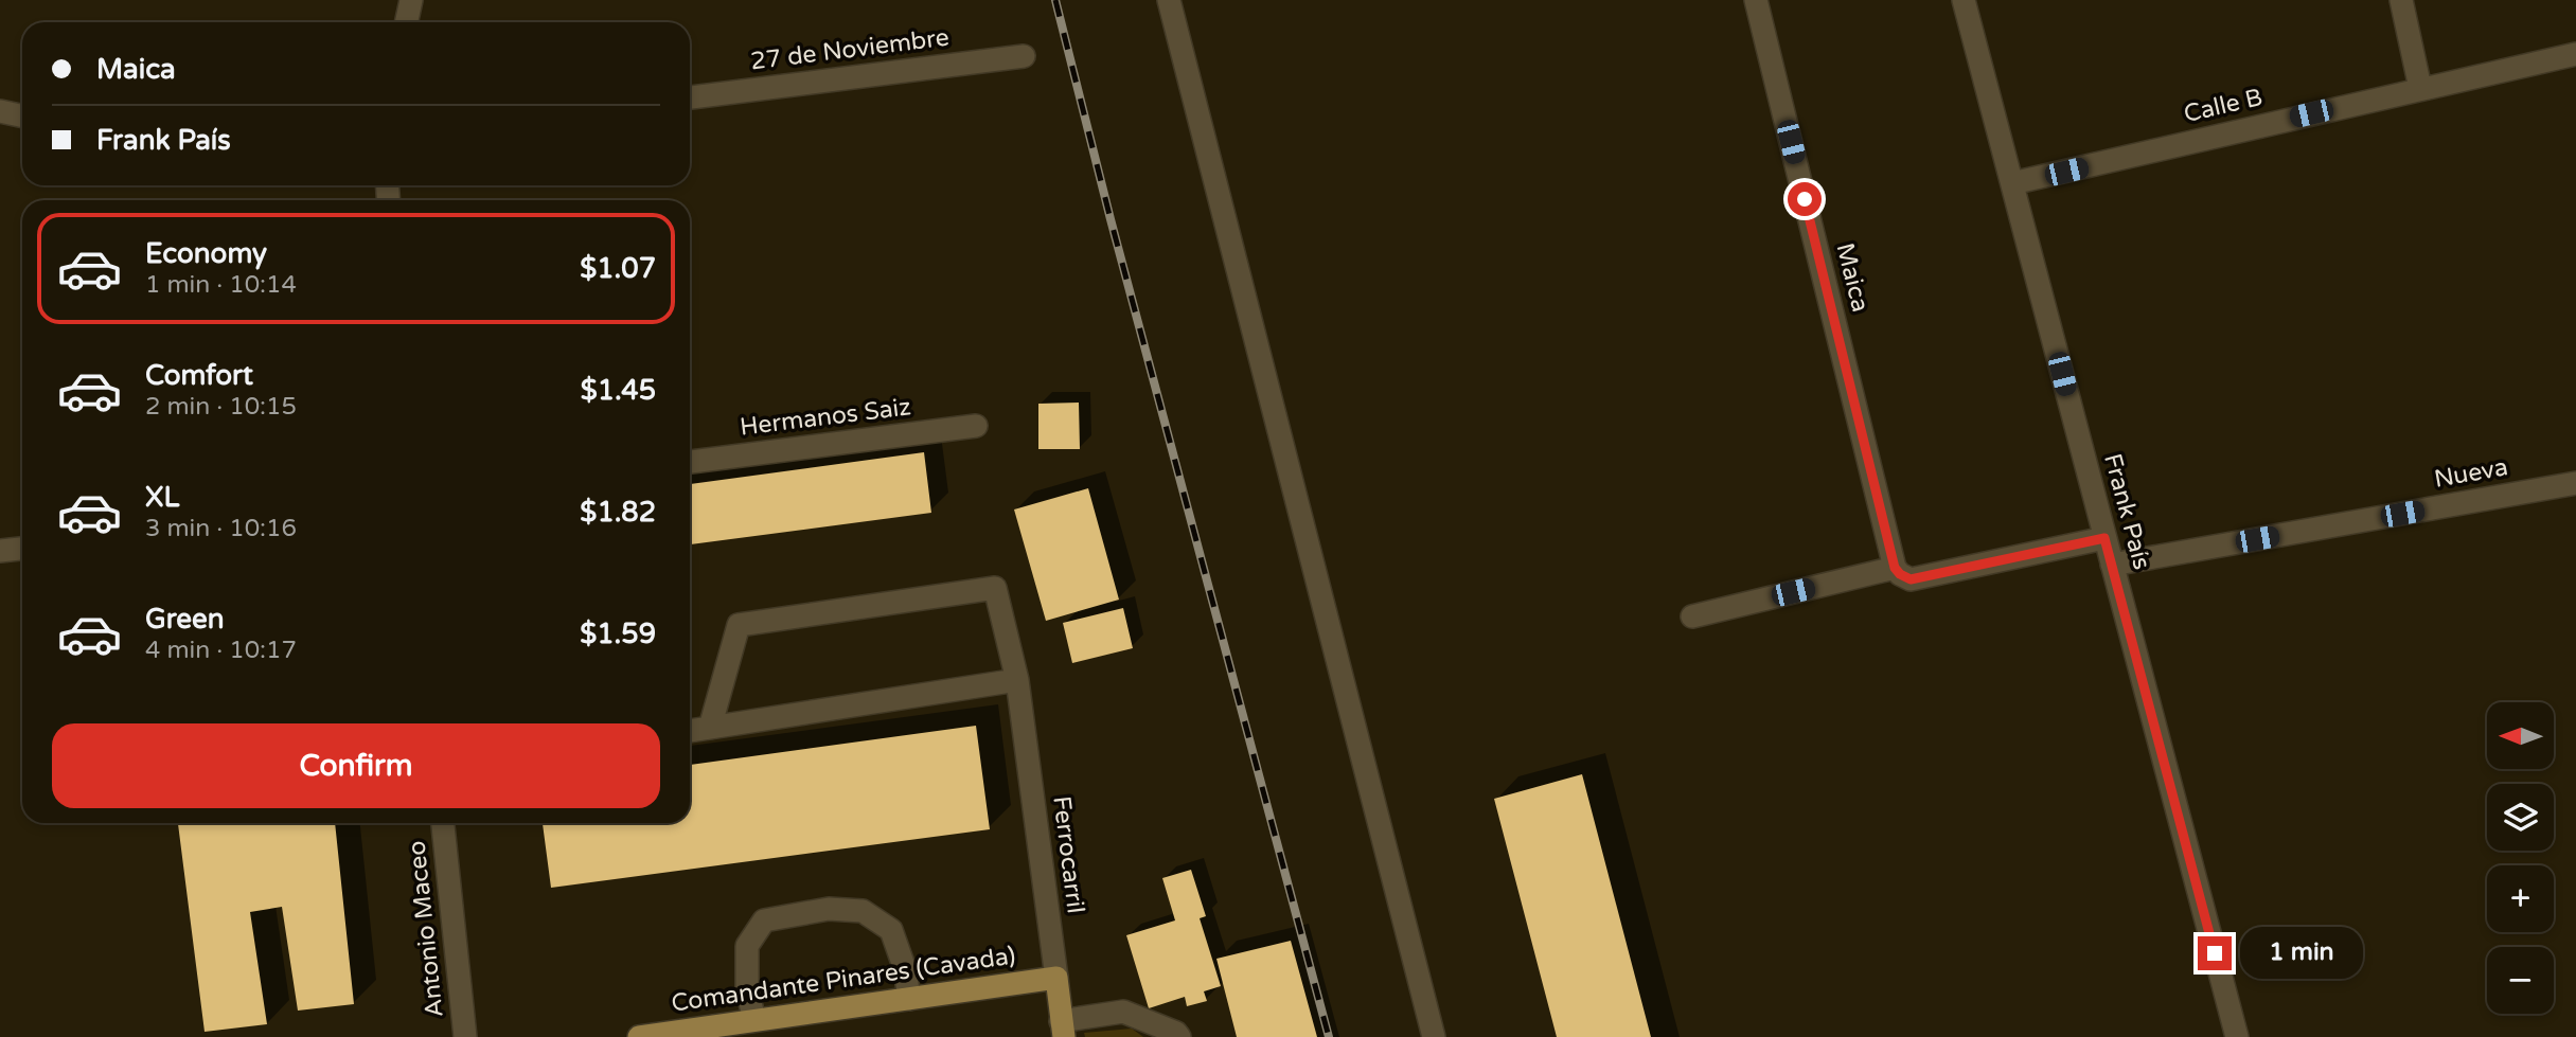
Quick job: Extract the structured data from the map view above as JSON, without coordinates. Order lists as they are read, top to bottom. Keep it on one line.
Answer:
{"streets":{"main road":["Ferrocarril","Comandante Pinares (Cavada)"],"street":["27 de Noviembre","Calle B","Maica","Hermanos Saiz","Nueva","Frank País","Antonio Maceo"]},"crossings":[["Calle B","Frank País"],["Nueva","Frank País"],["Ferrocarril","Comandante Pinares (Cavada)"]],"north":"left","page":{"banner":["Maica","Frank País"],"list":[{"name":"Economy","note":"1 min · 10:14","value":"$1.07"},{"name":"Comfort","note":"2 min · 10:15","value":"$1.45"},{"name":"XL","note":"3 min · 10:16","value":"$1.82"},{"name":"Green","note":"4 min · 10:17","value":"$1.59"}],"map_buttons":["+","−"],"buttons":"Confirm","bubble":"1 min"}}
